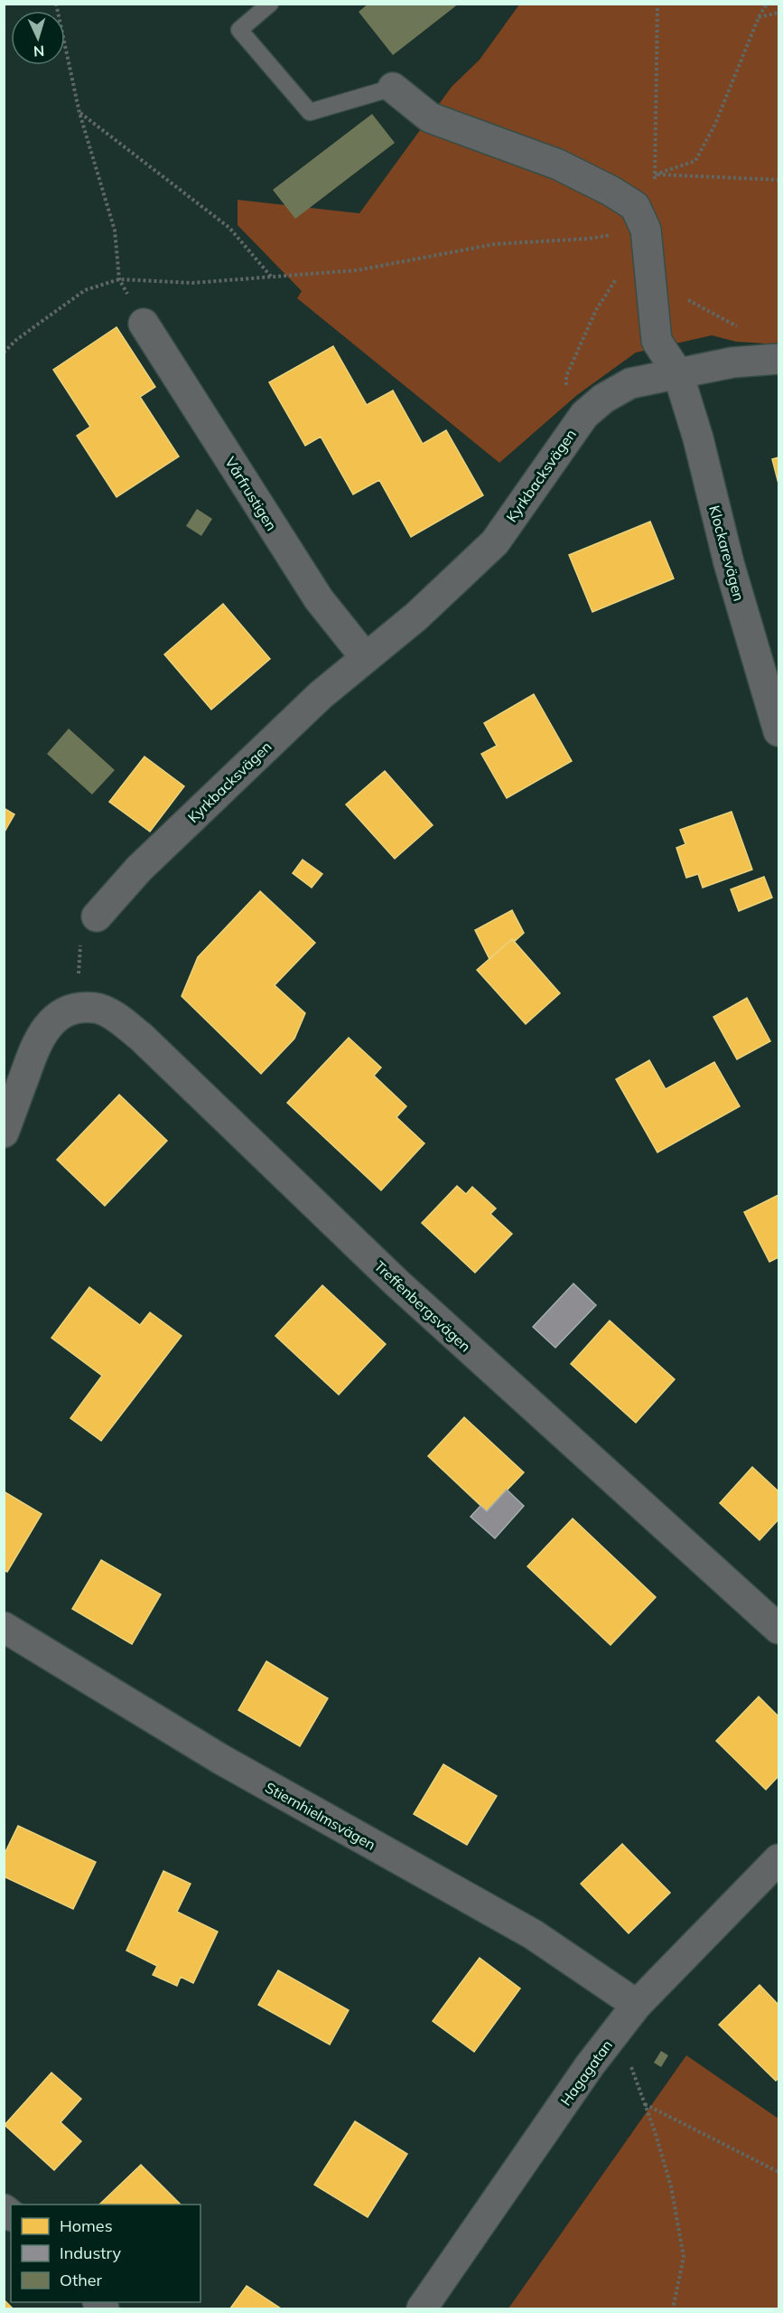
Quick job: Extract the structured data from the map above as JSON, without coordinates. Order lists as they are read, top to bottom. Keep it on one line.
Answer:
{"streets":{"street":["Kyrkbacksvägen","Vårfrustigen","Klockarevägen","Treffenbergsvägen","Stiernhielmsvägen","Hagagatan"]},"crossings":[["Kyrkbacksvägen","Vårfrustigen"],["Kyrkbacksvägen","Klockarevägen"],["Stiernhielmsvägen","Hagagatan"]],"legend":["Homes","Industry","Other"],"north":"bottom"}
